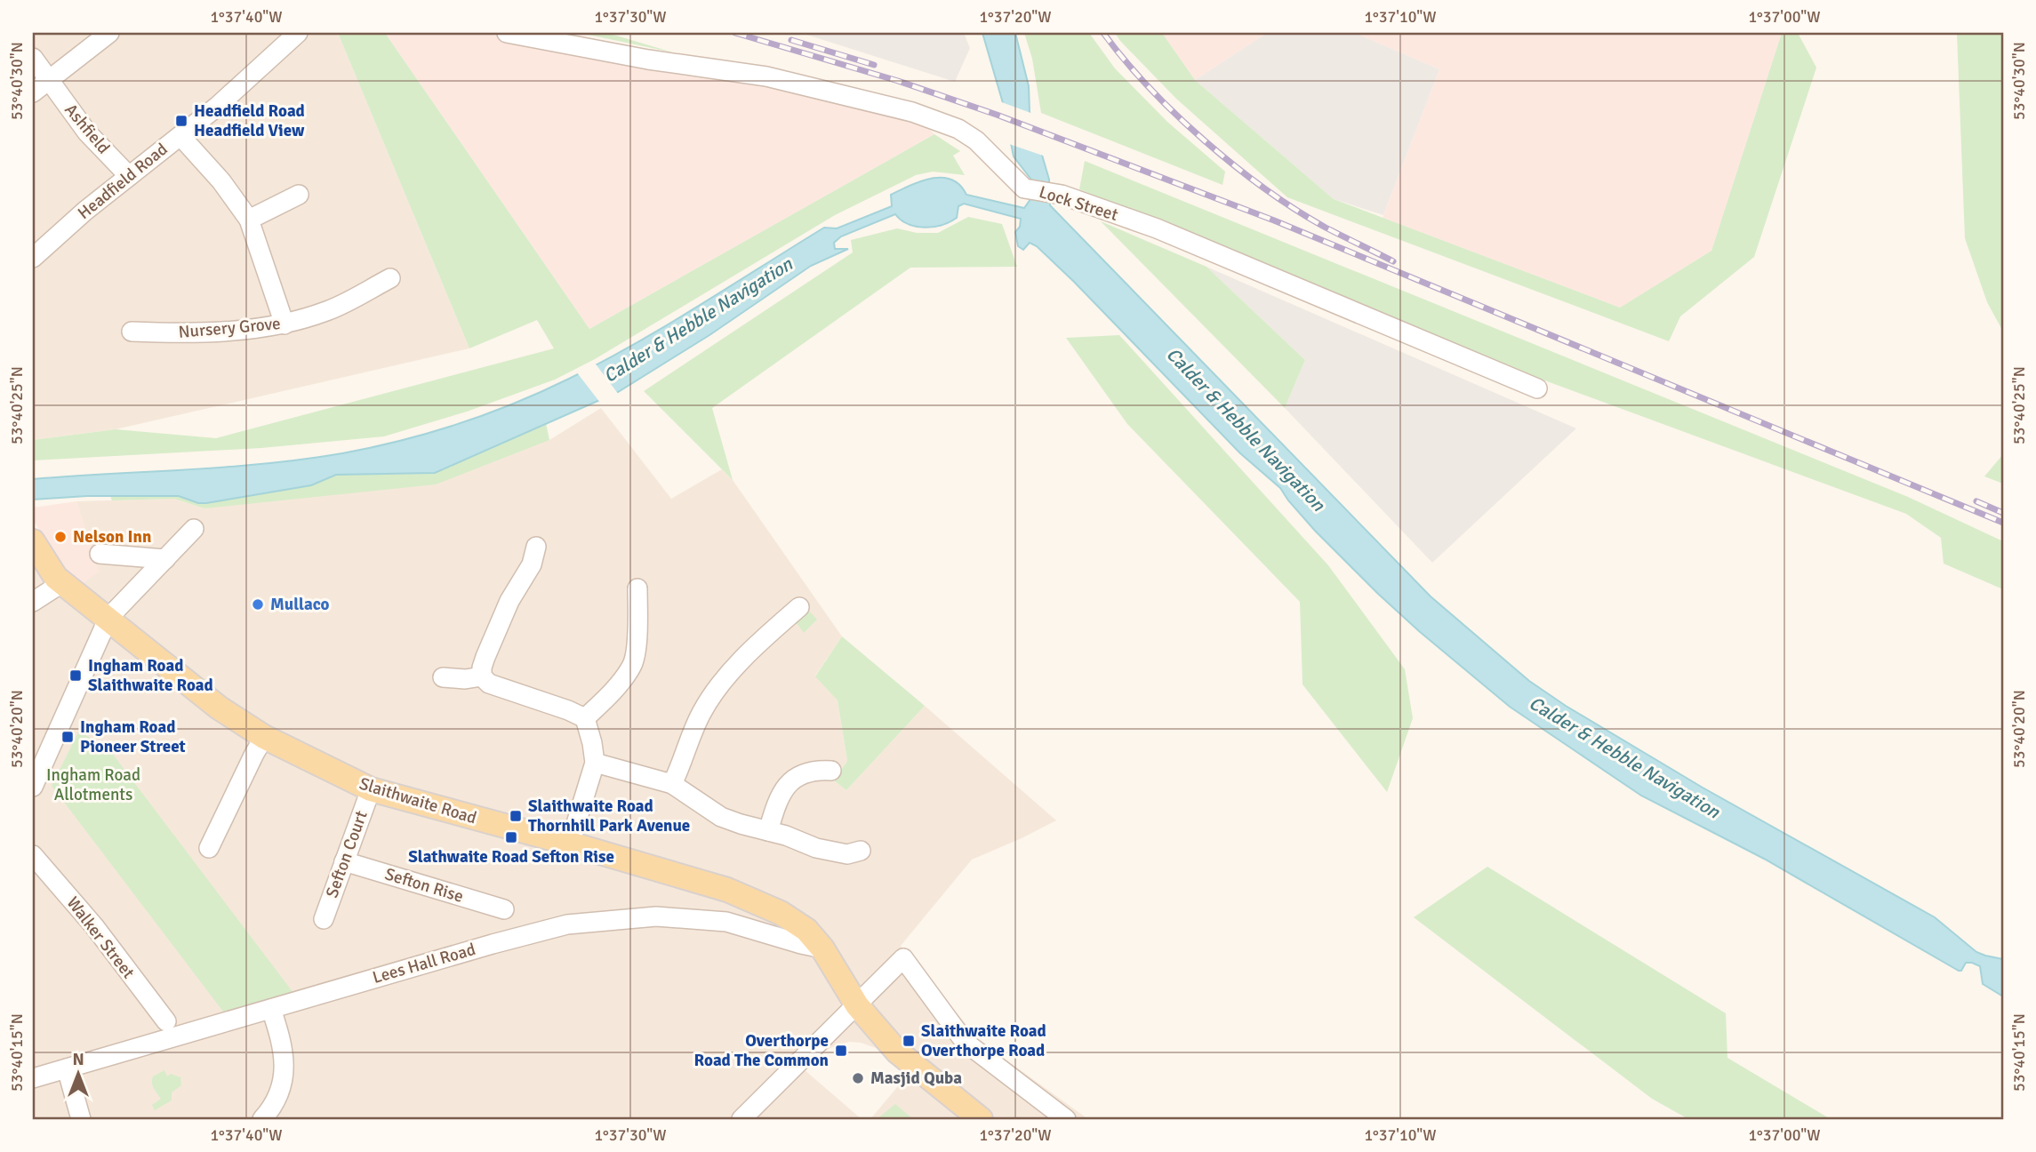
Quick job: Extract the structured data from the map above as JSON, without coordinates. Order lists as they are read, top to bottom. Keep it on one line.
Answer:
{"streets":{"main road":["Slaithwaite Road"],"street":["Ashfield","Headfield Road","Lock Street","Nursery Grove","Sefton Court","Sefton Rise","Walker Street","Lees Hall Road"]},"crossings":[["Ashfield","Headfield Road"],["Slaithwaite Road","Sefton Court"],["Slaithwaite Road","Lees Hall Road"],["Sefton Court","Sefton Rise"]],"water":["Calder & Hebble Navigation"],"parks":["Ingham Road Allotments"],"places":{"transit":["Headfield Road Headfield View","Ingham Road Slaithwaite Road","Ingham Road Pioneer Street","Slaithwaite Road Thornhill Park Avenue","Slathwaite Road Sefton Rise","Slaithwaite Road Overthorpe Road","Overthorpe Road The Common"],"other":["Nelson Inn","Mullaco","Masjid Quba"]},"north":"top","coordinates":["1°37'40\"W","1°37'30\"W","1°37'20\"W","1°37'10\"W","1°37'00\"W","53°40'30\"N","53°40'25\"N","53°40'20\"N","53°40'15\"N"]}
